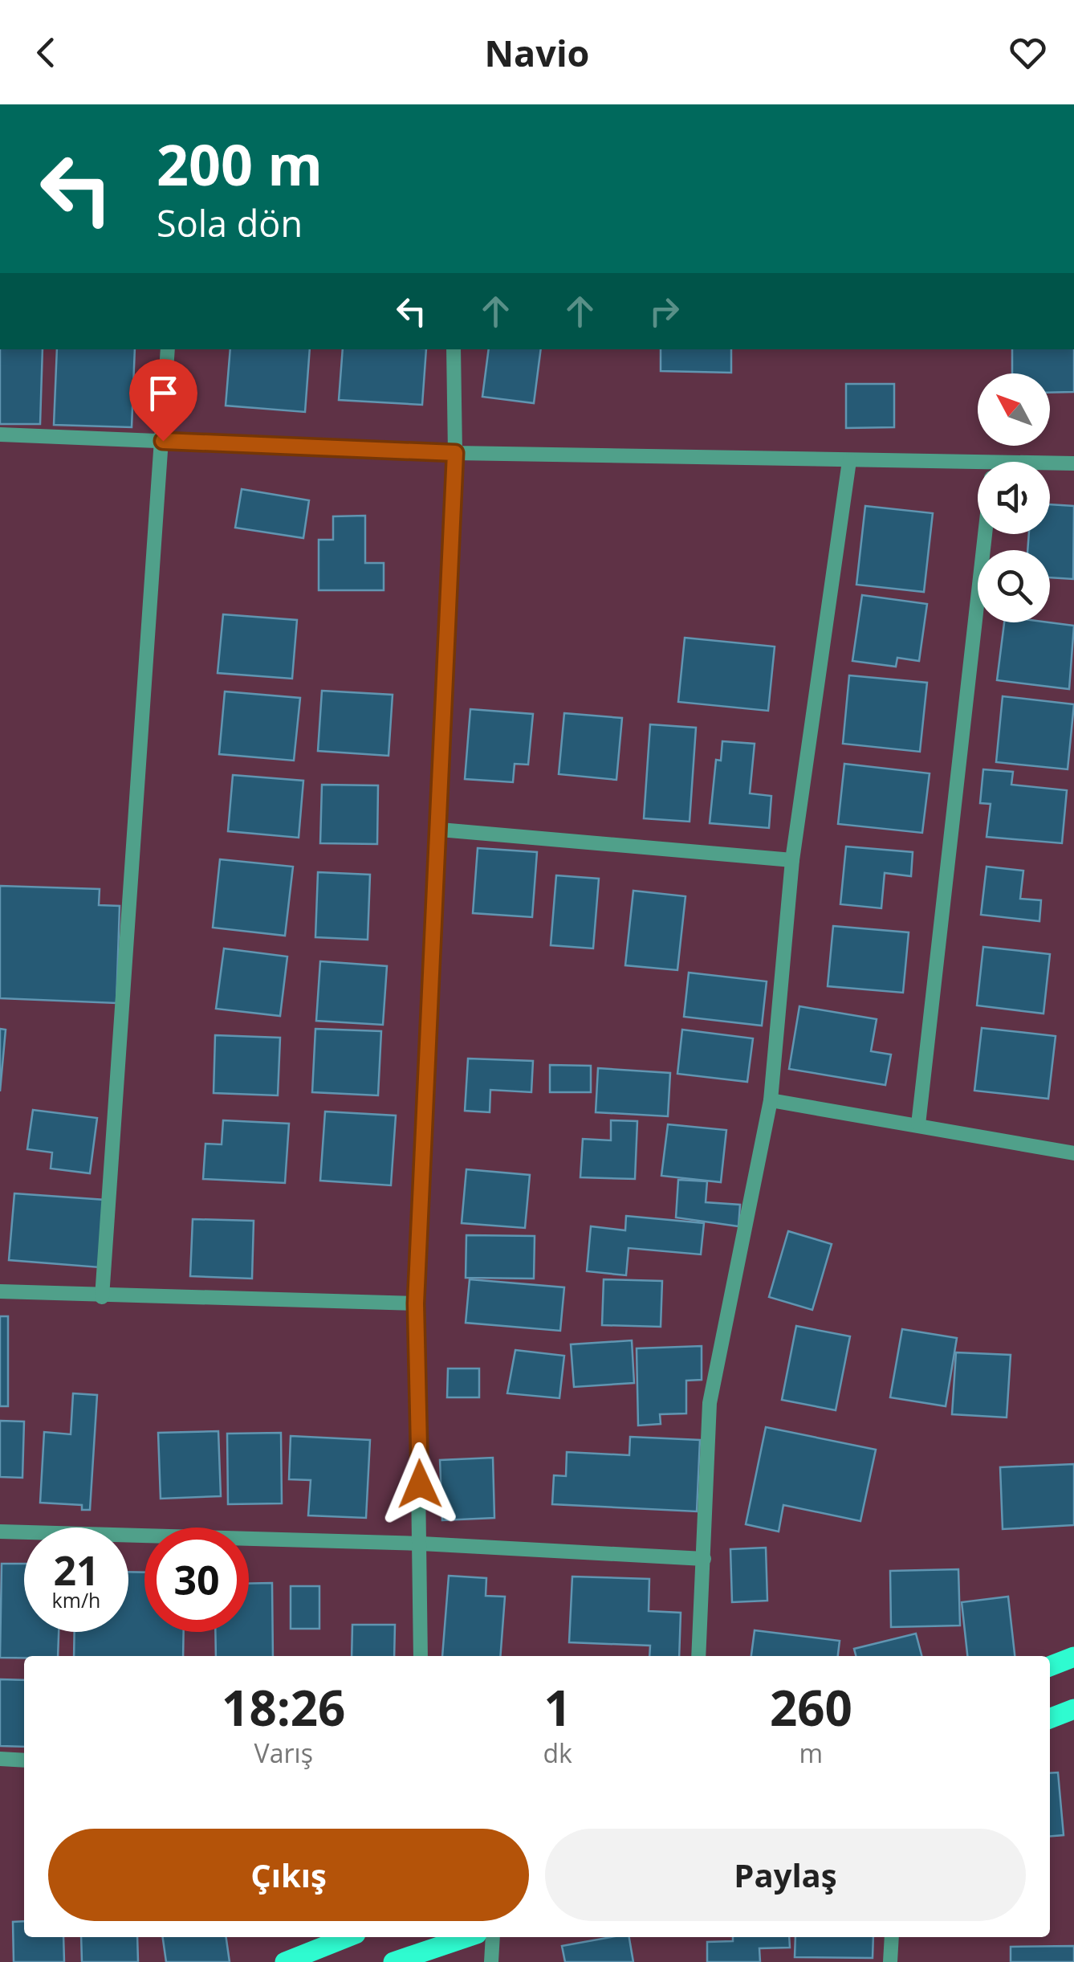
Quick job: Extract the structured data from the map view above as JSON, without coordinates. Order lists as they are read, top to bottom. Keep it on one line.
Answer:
{"north":"top left","page":{"header":"Navio","turn":["200 m","Sola dön"],"speed":"21 km/h","limit":"30","eta":["18:26","Varış","1","dk","260","m"],"buttons":["Çıkış","Paylaş"]}}
